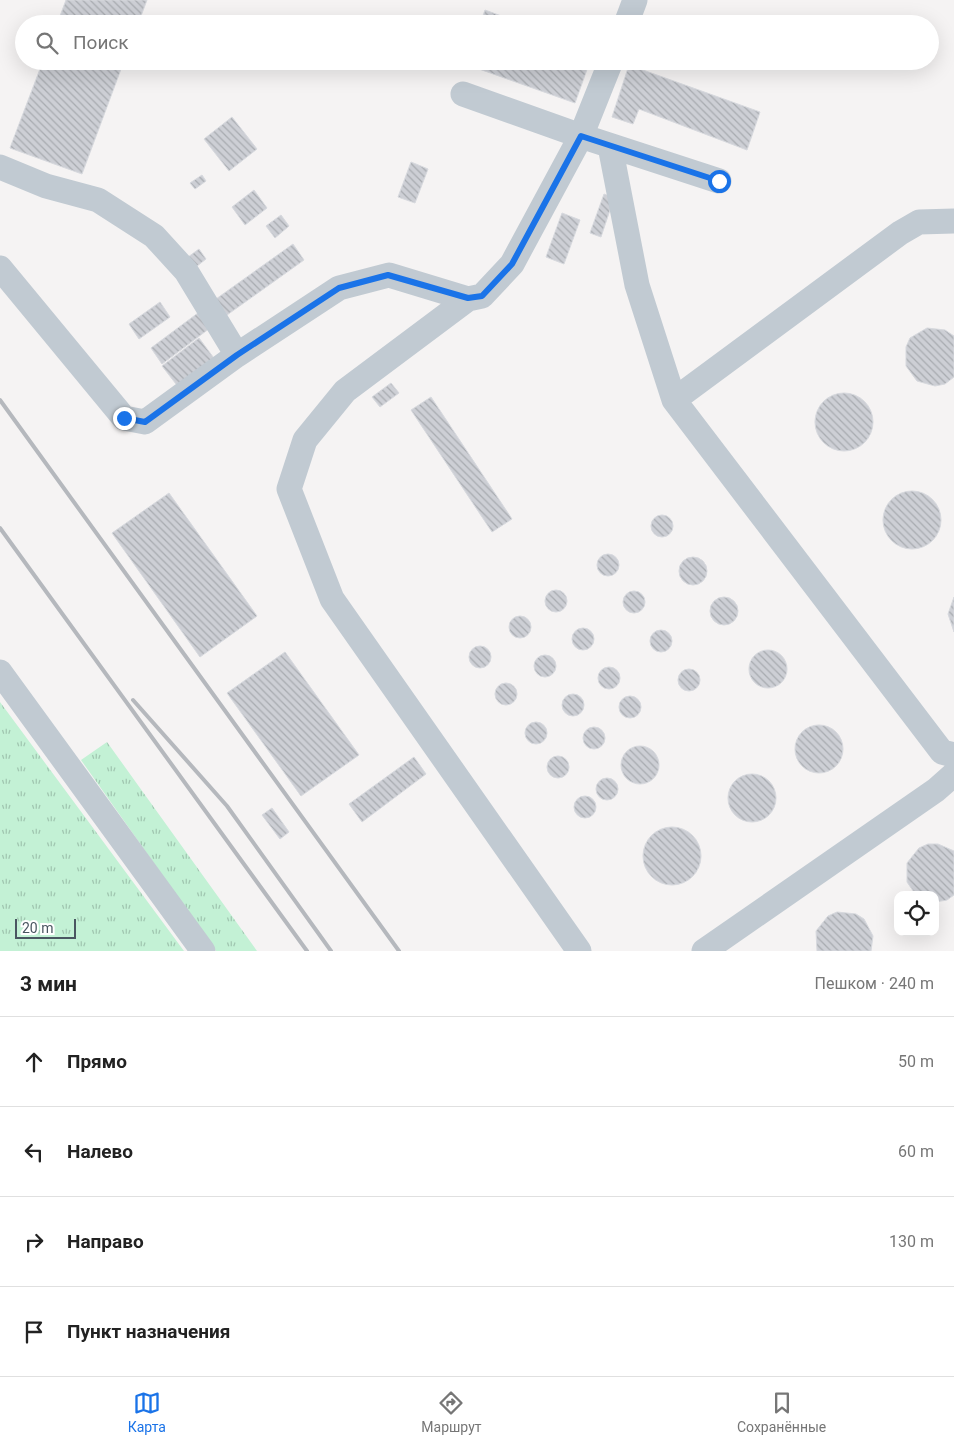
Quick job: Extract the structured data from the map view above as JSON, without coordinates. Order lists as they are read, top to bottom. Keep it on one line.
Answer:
{"scale_bar":"20 m","page":{"search":"Поиск","scale":"20 m","heading":["3 мин","Пешком · 240 m"],"list":[["Прямо","50 m"],["Налево","60 m"],["Направо","130 m"],"Пункт назначения"],"nav":["Карта","Маршрут","Сохранённые"]}}
